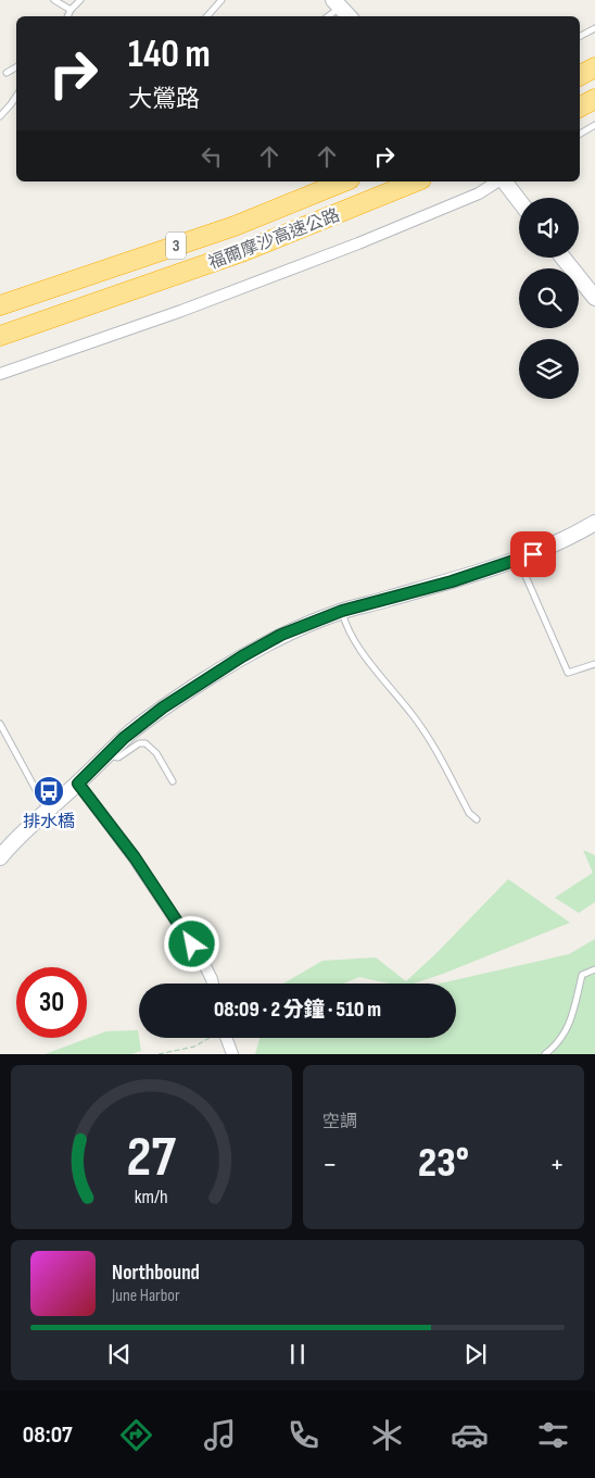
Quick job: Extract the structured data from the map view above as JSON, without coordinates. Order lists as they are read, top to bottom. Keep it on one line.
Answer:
{"streets":{"highway":["福爾摩沙高速公路","3"]},"places":{"bus stop":["排水橋"]},"page":{"turn":["140 m","大鶯路"],"limit":"30","trip":"08:09 · 2 分鐘 · 510 m","tile":"空調","heat":["−","23°","+"],"song":["Northbound","June Harbor"],"tabs":"08:07","gauge":["27","km/h"]}}
